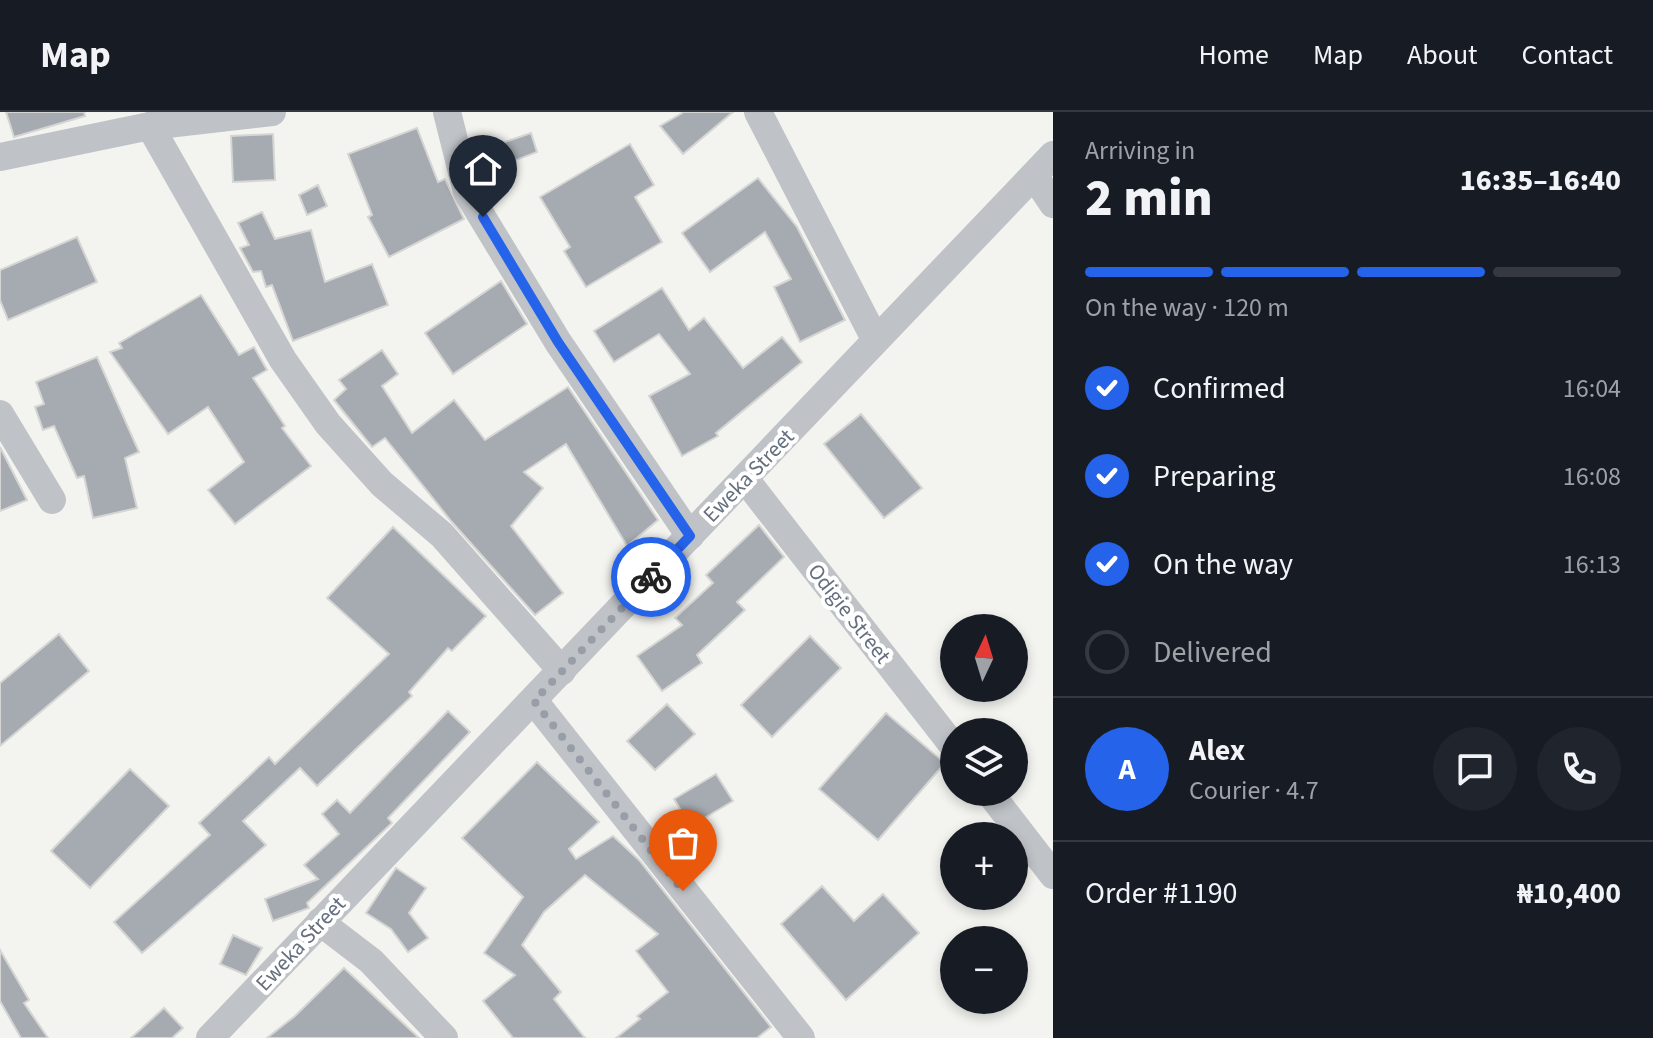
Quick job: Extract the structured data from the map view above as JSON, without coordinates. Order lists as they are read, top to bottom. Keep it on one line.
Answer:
{"streets":{"street":["Eweka Street","Odigie Street"]},"crossings":[["Eweka Street","Odigie Street"]],"north":"top","page":{"header":"Map","nav":["Home","Map","About","Contact"],"heading":["2 min","Arriving in","16:35–16:40"],"panel":["Alex","Courier · 4.7","Order #1190","₦10,400"],"bar":"On the way · 120 m","list":[["Confirmed","16:04"],["Preparing","16:08"],["On the way","16:13"],"Delivered"],"map_buttons":["+","−"],"round":"A"}}
